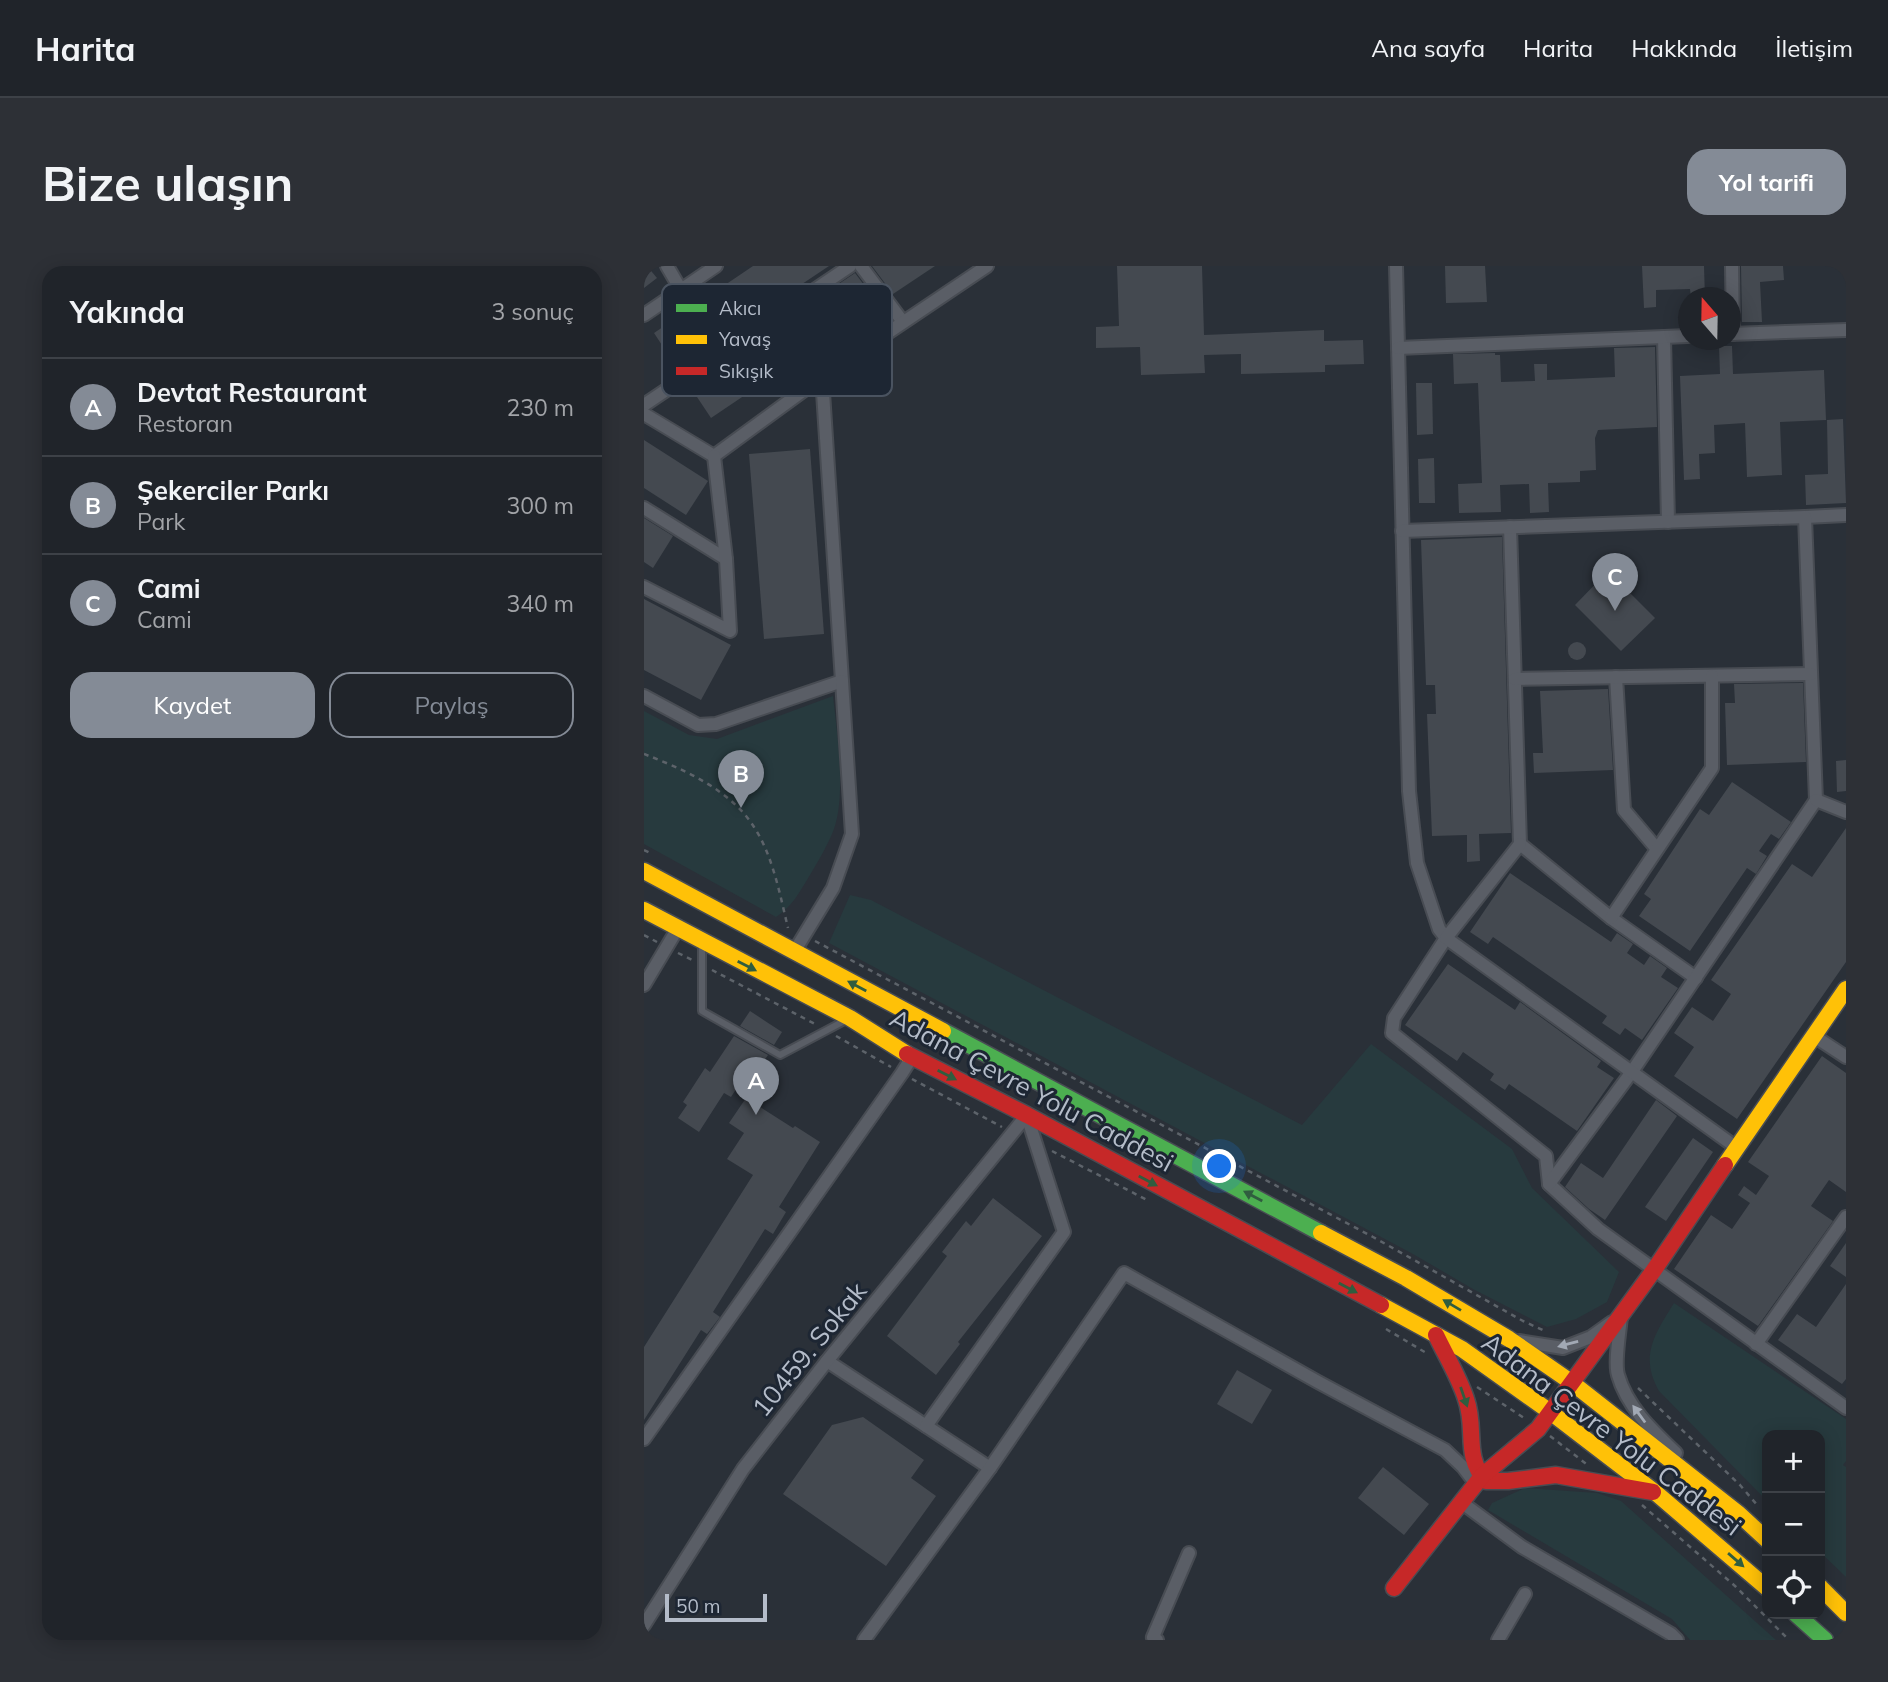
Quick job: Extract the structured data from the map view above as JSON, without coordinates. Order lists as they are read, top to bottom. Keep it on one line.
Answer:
{"streets":{"main road":["Adana Çevre Yolu Caddesi"],"street":["10459. Sokak"]},"crossings":[["Adana Çevre Yolu Caddesi","10459. Sokak"]],"legend":["Akıcı","Yavaş","Sıkışık"],"scale_bar":"50 m","north":"top","page":{"header":"Harita","nav":["Ana sayfa","Harita","Hakkında","İletişim"],"buttons":["Yol tarifi",["Kaydet","Paylaş"]],"title":"Bize ulaşın","heading":["Yakında","3 sonuç"],"list":[{"mark":"A","name":"Devtat Restaurant","note":"Restoran","value":"230 m"},{"mark":"B","name":"Şekerciler Parkı","note":"Park","value":"300 m"},{"mark":"C","name":"Cami","note":"Cami","value":"340 m"}],"pins":["C","B","A"],"map_buttons":["+","−"],"scale":"50 m"}}
